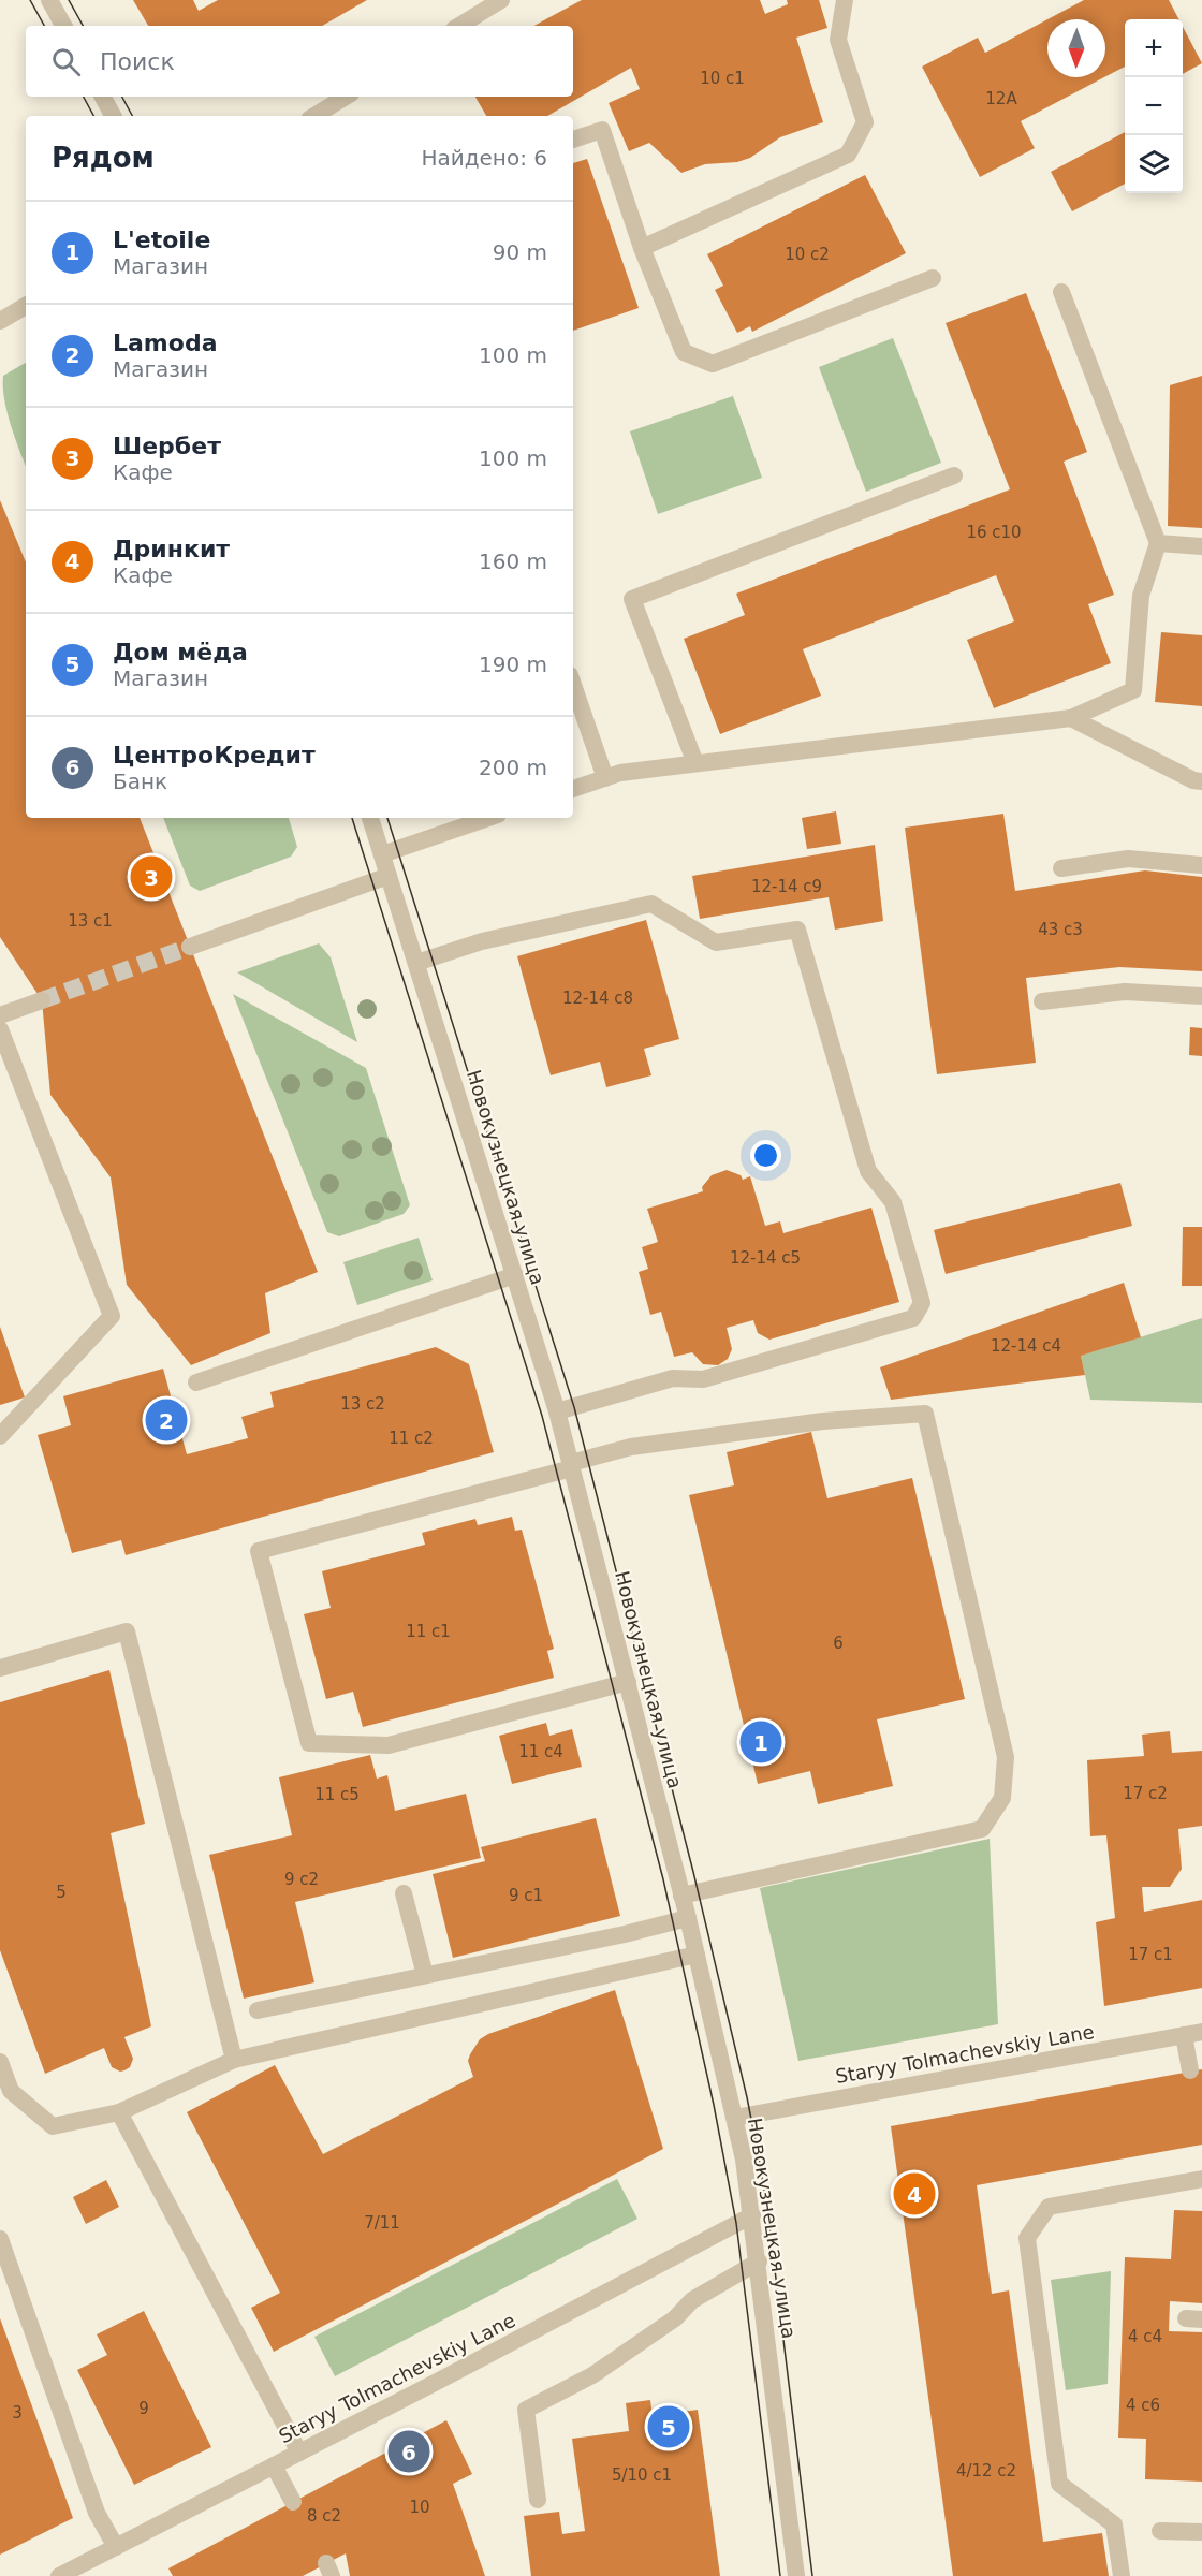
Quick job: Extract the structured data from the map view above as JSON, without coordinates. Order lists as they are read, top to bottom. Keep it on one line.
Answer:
{"streets":{"street":["Новокузнецкая улица","Staryy Tolmachevskiy Lane"]},"crossings":[["Новокузнецкая улица","Staryy Tolmachevskiy Lane"]],"house_numbers":["10 с1","12А","10 с2","16 с10","12-14 с9","13 с1","43 с3","12-14 с8","12-14 с5","12-14 с4","13 с2","11 с2","11 с1","6","11 с4","17 с2","11 с5","9 с2","5","9 с1","17 с1","7/11","4 с4","4 с6","9","3","4/12 с2","5/10 с1","10","8 с2"],"north":"bottom","page":{"map_buttons":["+","−"],"search":"Поиск","heading":["Рядом","Найдено: 6"],"list":[{"mark":"1","name":"L'etoile","note":"Магазин","value":"90 m"},{"mark":"2","name":"Lamoda","note":"Магазин","value":"100 m"},{"mark":"3","name":"Шербет","note":"Кафе","value":"100 m"},{"mark":"4","name":"Дринкит","note":"Кафе","value":"160 m"},{"mark":"5","name":"Дом мёда","note":"Магазин","value":"190 m"},{"mark":"6","name":"ЦентроКредит","note":"Банк","value":"200 m"}],"pins":["3","2","1","4","5","6"]}}
